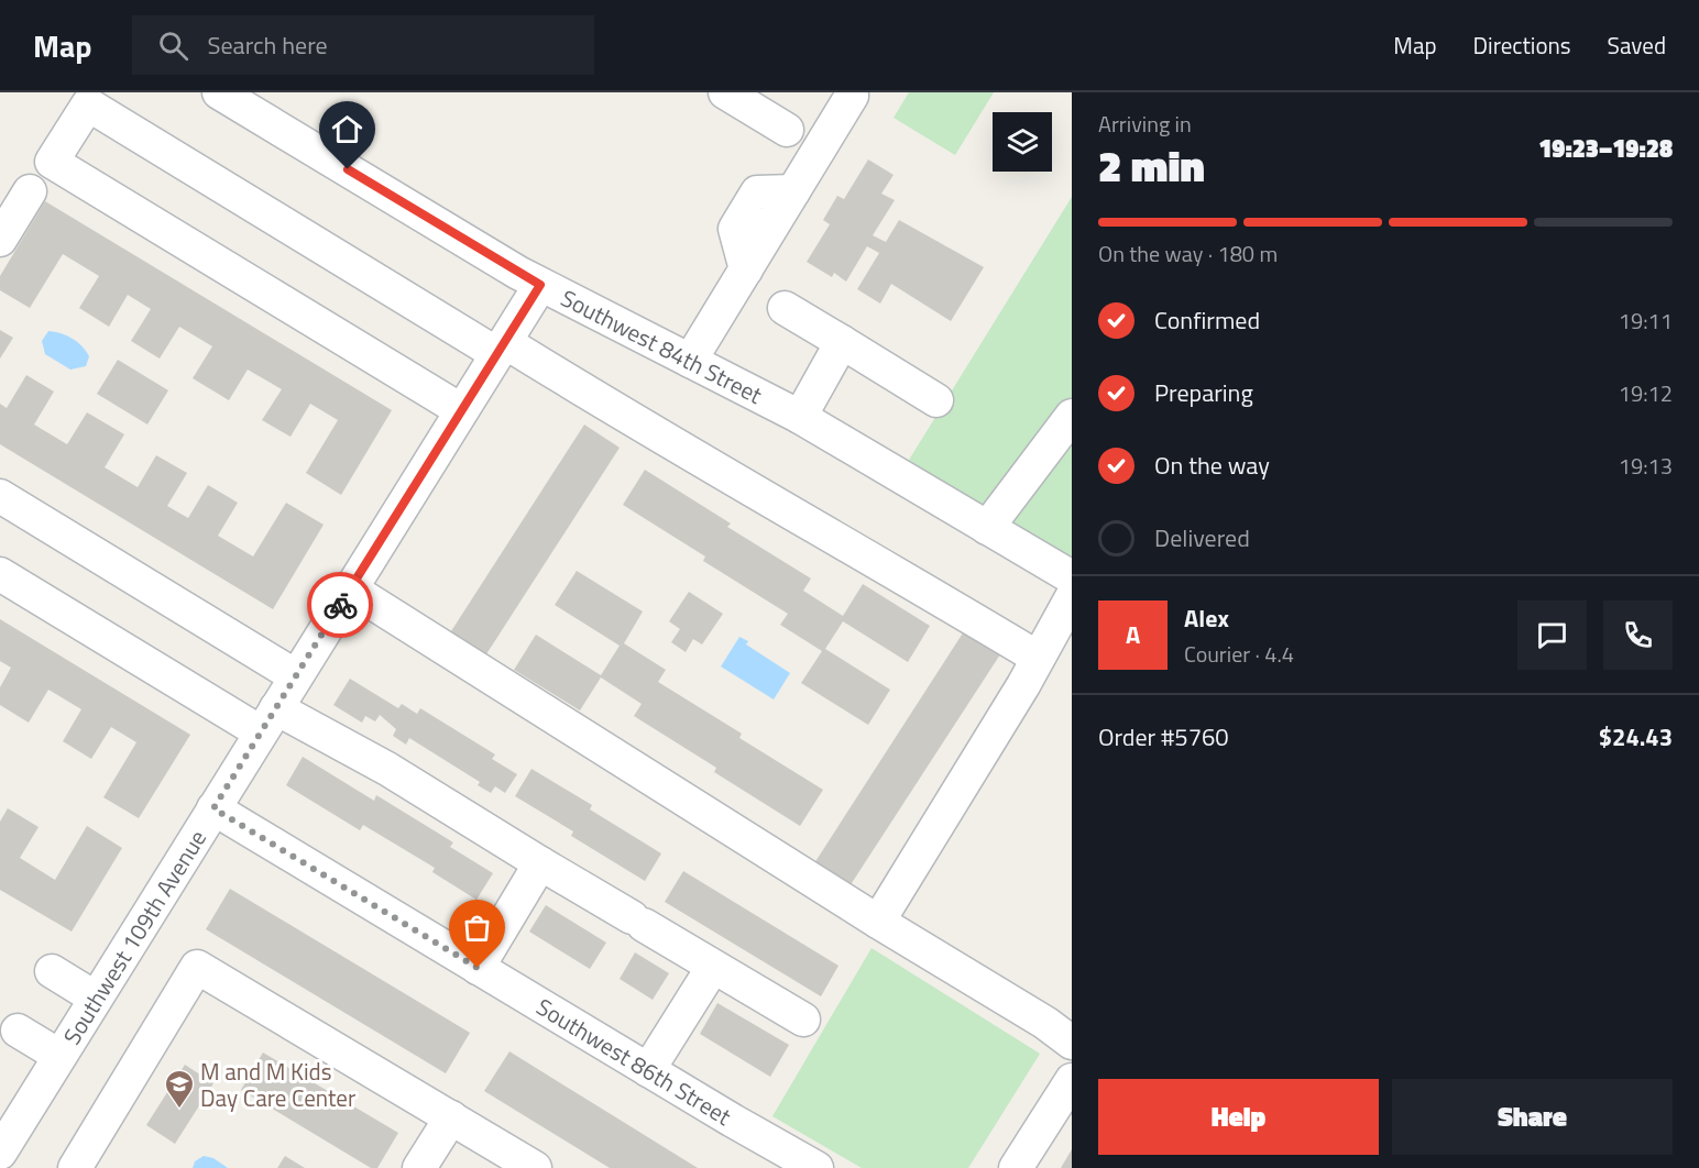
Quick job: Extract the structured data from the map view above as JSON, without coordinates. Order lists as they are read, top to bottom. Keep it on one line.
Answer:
{"streets":{"street":["Southwest 84th Street","Southwest 109th Avenue","Southwest 86th Street"]},"crossings":[["Southwest 84th Street","Southwest 109th Avenue"],["Southwest 109th Avenue","Southwest 86th Street"]],"places":{"school or university":["M and M Kids Day Care Center"]},"page":{"header":"Map","search":"Search here","nav":["Map","Directions","Saved"],"heading":["2 min","Arriving in","19:23–19:28"],"panel":["Alex","Courier · 4.4","Order #5760","$24.43"],"bar":"On the way · 180 m","list":[["Confirmed","19:11"],["Preparing","19:12"],["On the way","19:13"],"Delivered"],"round":"A","buttons":["Help","Share"]}}
